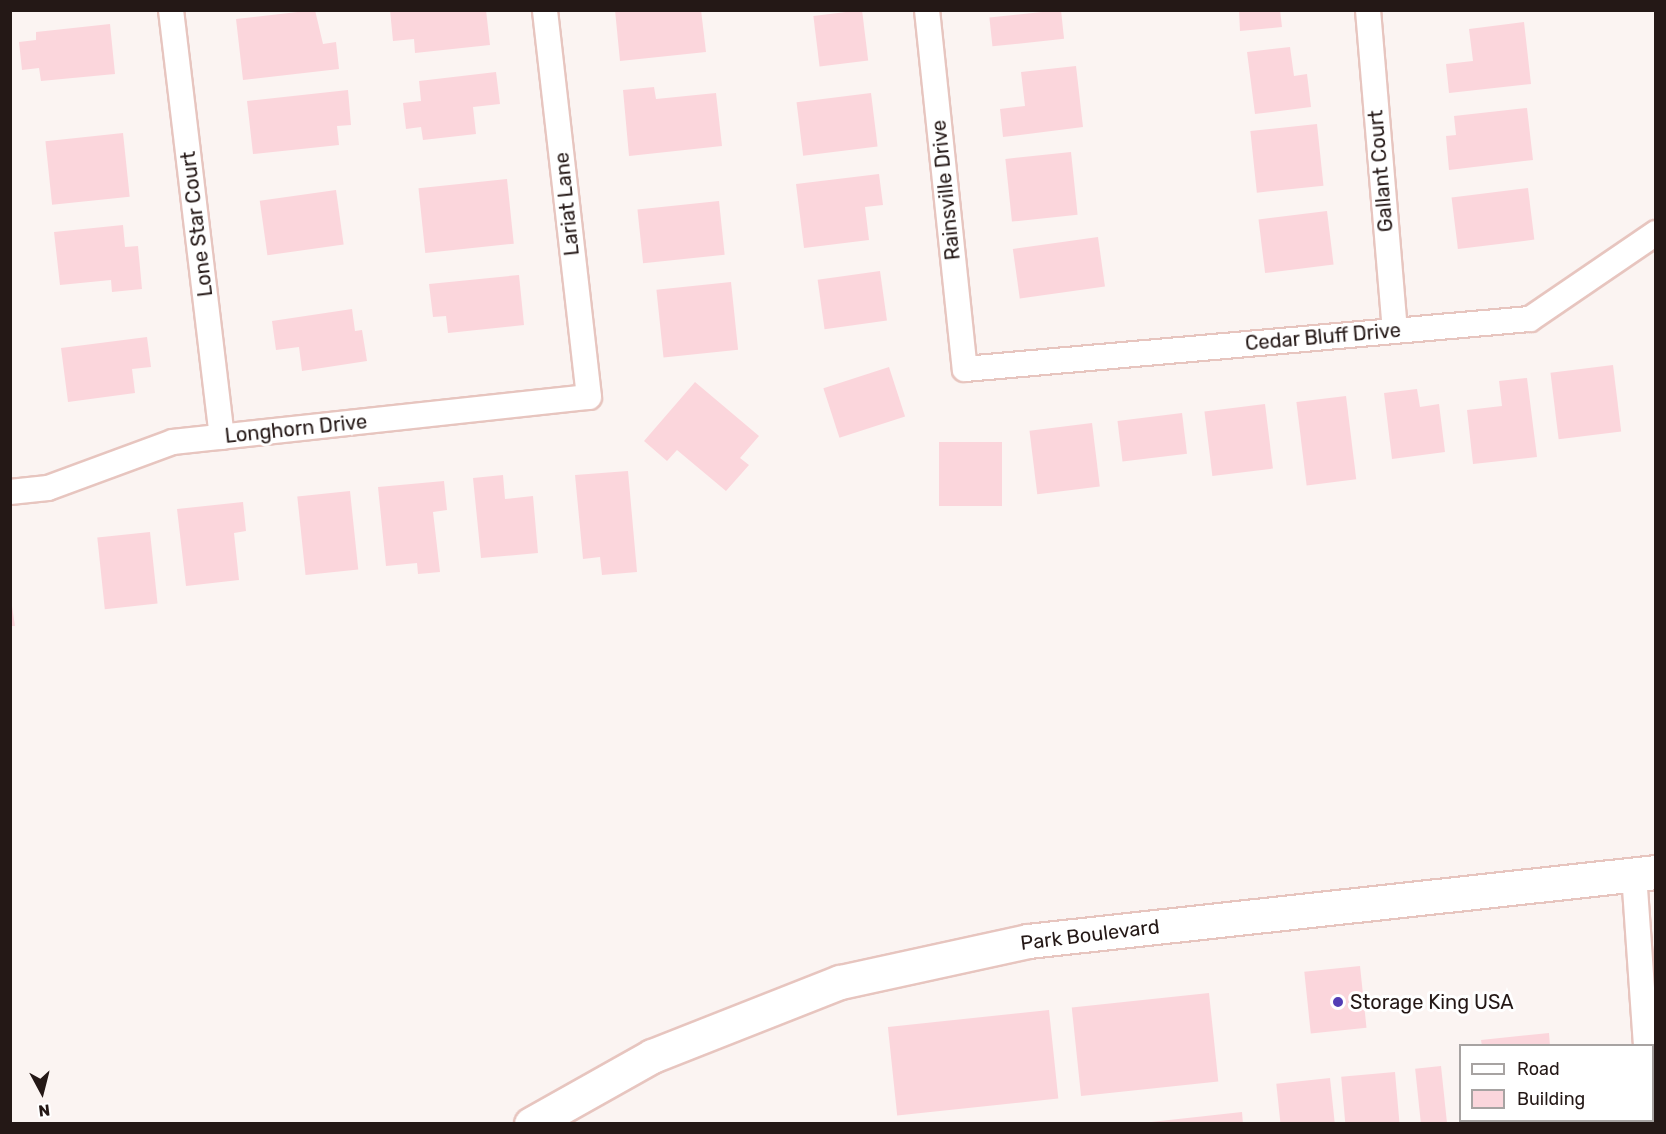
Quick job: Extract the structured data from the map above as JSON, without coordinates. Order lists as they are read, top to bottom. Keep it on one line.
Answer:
{"streets":{"main road":["Park Boulevard"],"street":["Gallant Court","Rainsville Drive","Lariat Lane","Lone Star Court","Cedar Bluff Drive","Longhorn Drive"]},"crossings":[["Gallant Court","Cedar Bluff Drive"],["Rainsville Drive","Cedar Bluff Drive"],["Lariat Lane","Longhorn Drive"],["Lone Star Court","Longhorn Drive"]],"places":["Storage King USA"],"legend":["Road","Building"],"north":"bottom"}
